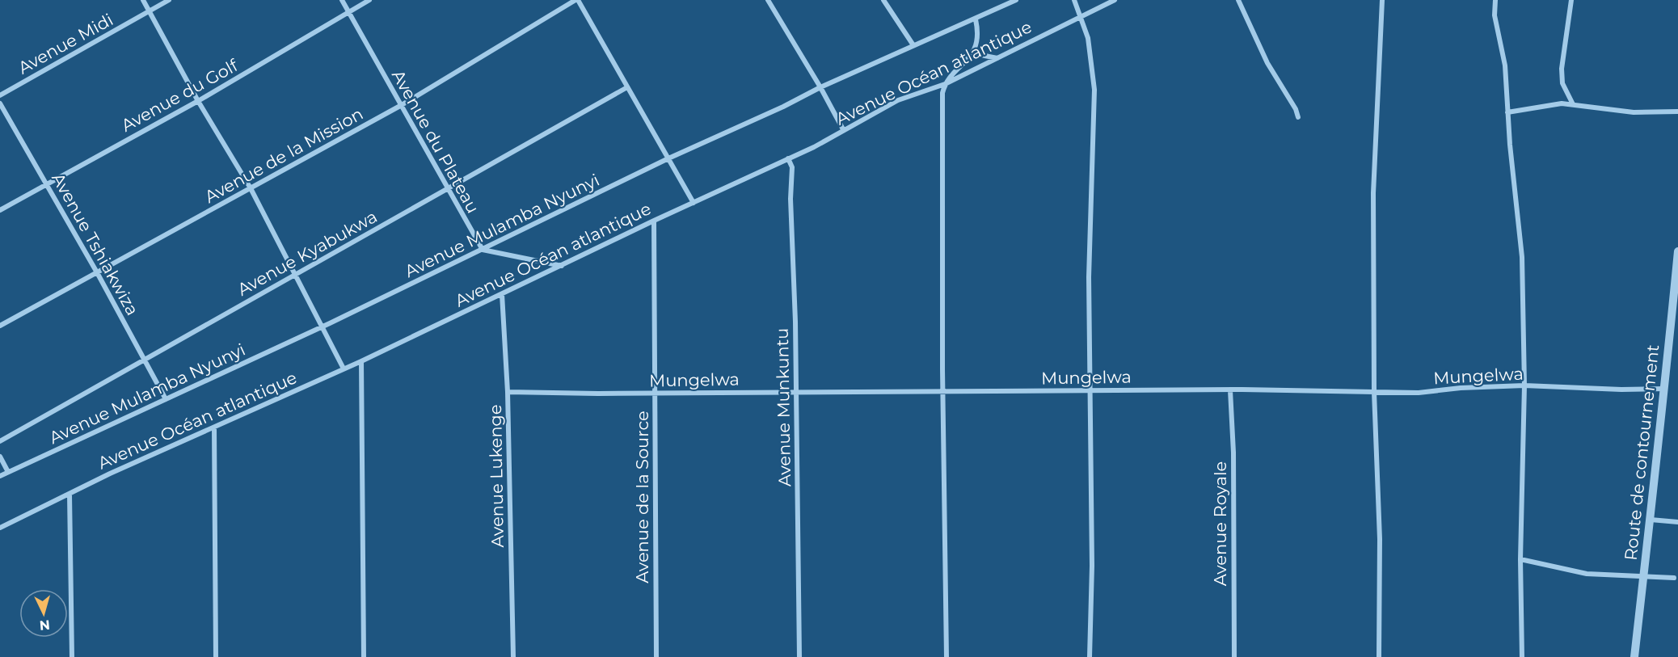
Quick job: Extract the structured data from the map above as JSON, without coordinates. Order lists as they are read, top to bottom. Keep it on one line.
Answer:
{"streets":{"street":["Avenue Midi","Avenue Océan atlantique","Avenue du Golf","Avenue du Plateau","Avenue de la Mission","Avenue Mulamba Nyunyi","Avenue Tshiakwiza","Avenue Kyabukwa","Mungelwa","Avenue Munkuntu","Route de contournement","Avenue Lukenge","Avenue de la Source","Avenue Royale"]},"crossings":[["Avenue Océan atlantique","Avenue Munkuntu"],["Avenue Océan atlantique","Avenue Lukenge"],["Avenue Océan atlantique","Avenue de la Source"],["Avenue du Golf","Avenue du Plateau"],["Avenue du Golf","Avenue Tshiakwiza"],["Avenue du Plateau","Avenue de la Mission"],["Avenue du Plateau","Avenue Mulamba Nyunyi"],["Avenue du Plateau","Avenue Kyabukwa"],["Avenue de la Mission","Avenue Tshiakwiza"],["Avenue Mulamba Nyunyi","Avenue Tshiakwiza"],["Avenue Tshiakwiza","Avenue Kyabukwa"],["Mungelwa","Avenue Munkuntu"],["Mungelwa","Route de contournement"],["Mungelwa","Avenue Lukenge"],["Mungelwa","Avenue de la Source"],["Mungelwa","Avenue Royale"]],"north":"bottom"}
